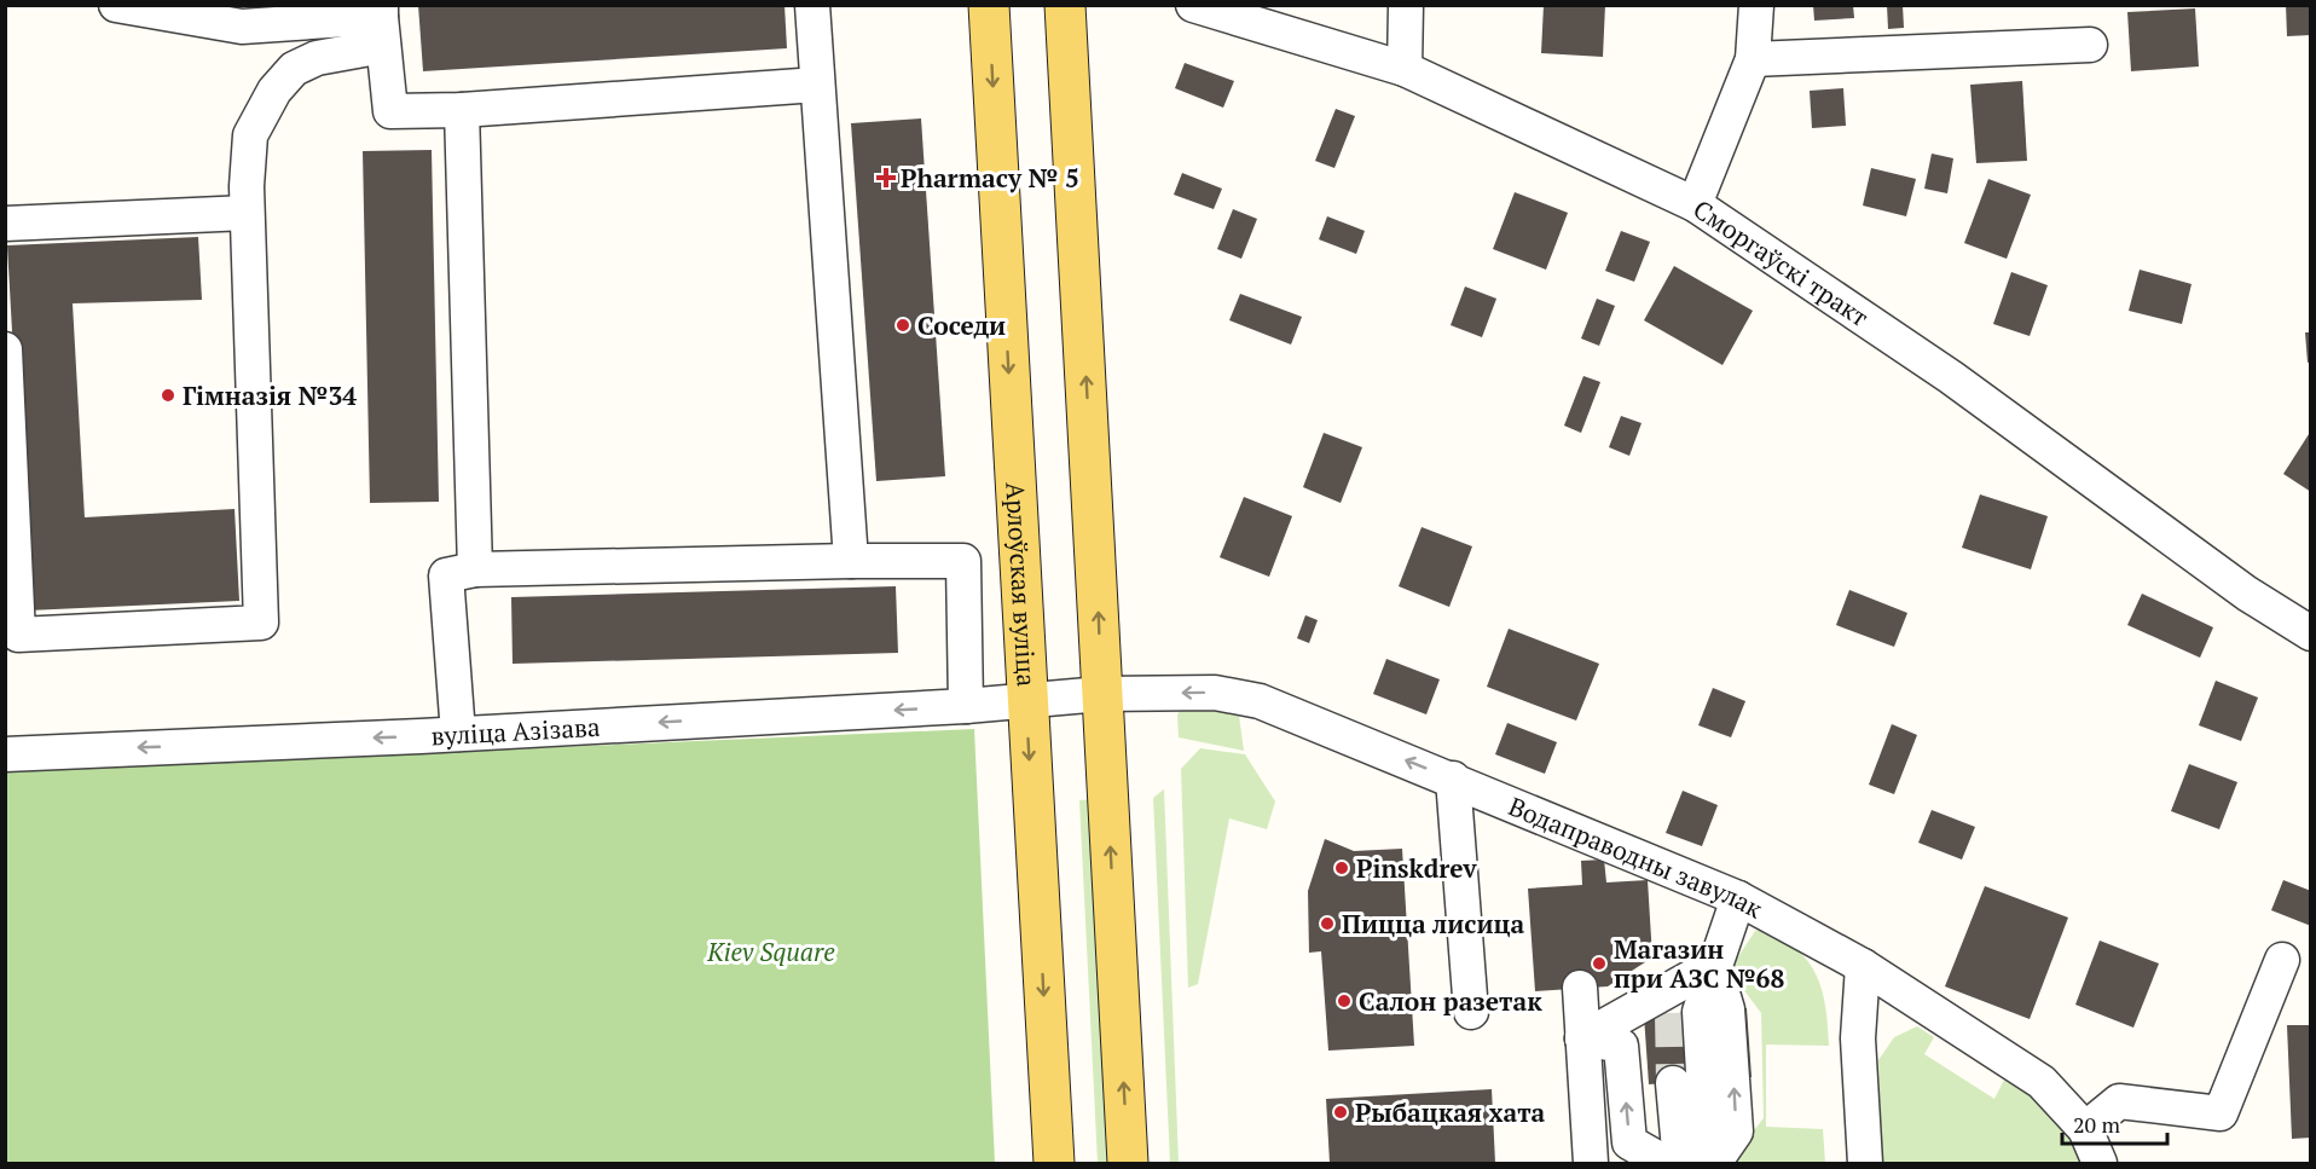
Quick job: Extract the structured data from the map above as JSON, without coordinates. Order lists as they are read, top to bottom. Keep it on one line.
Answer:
{"streets":{"main road":["Арлоўская вуліца"],"street":["Сморгаўскі тракт","вуліца Азізава","Водаправодны завулак"]},"crossings":[["Арлоўская вуліца","вуліца Азізава"],["Арлоўская вуліца","Водаправодны завулак"],["вуліца Азізава","Водаправодны завулак"]],"parks":["Kiev Square"],"places":{"health":["Pharmacy № 5"],"other":["Соседи","Гімназія №34","Pinskdrev","Пицца лисица","Магазин при АЗС №68","Салон разетак","Рыбацкая хата"]},"scale_bar":"20 m"}
